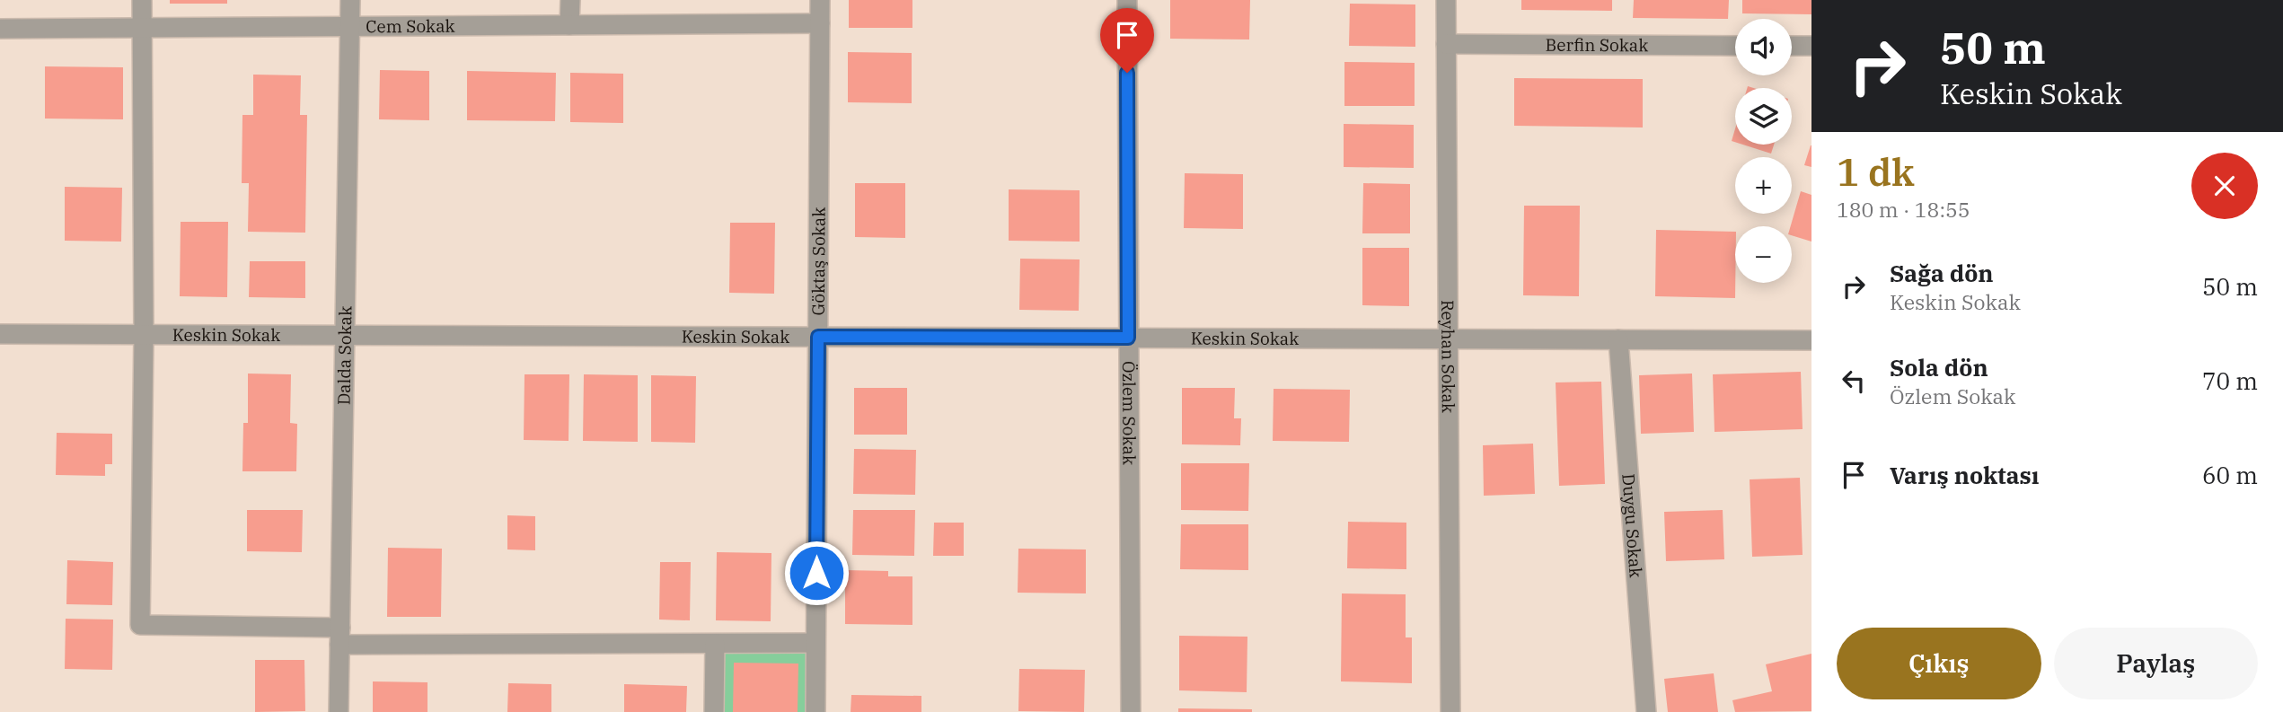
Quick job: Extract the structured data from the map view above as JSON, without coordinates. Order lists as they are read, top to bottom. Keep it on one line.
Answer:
{"streets":{"street":["Cem Sokak","Berfin Sokak","Göktaş Sokak","Keskin Sokak","Dalda Sokak","Reyhan Sokak","Özlem Sokak","Duygu Sokak"]},"crossings":[["Cem Sokak","Göktaş Sokak"],["Cem Sokak","Dalda Sokak"],["Berfin Sokak","Reyhan Sokak"],["Göktaş Sokak","Keskin Sokak"],["Keskin Sokak","Dalda Sokak"],["Keskin Sokak","Reyhan Sokak"],["Keskin Sokak","Özlem Sokak"],["Keskin Sokak","Duygu Sokak"]],"page":{"turn":["50 m","Keskin Sokak"],"map_buttons":["+","−"],"heading":["1 dk","180 m · 18:55"],"list":[{"name":"Sağa dön","note":"Keskin Sokak","value":"50 m"},{"name":"Sola dön","note":"Özlem Sokak","value":"70 m"},{"name":"Varış noktası","value":"60 m"}],"buttons":["Çıkış","Paylaş"]}}
